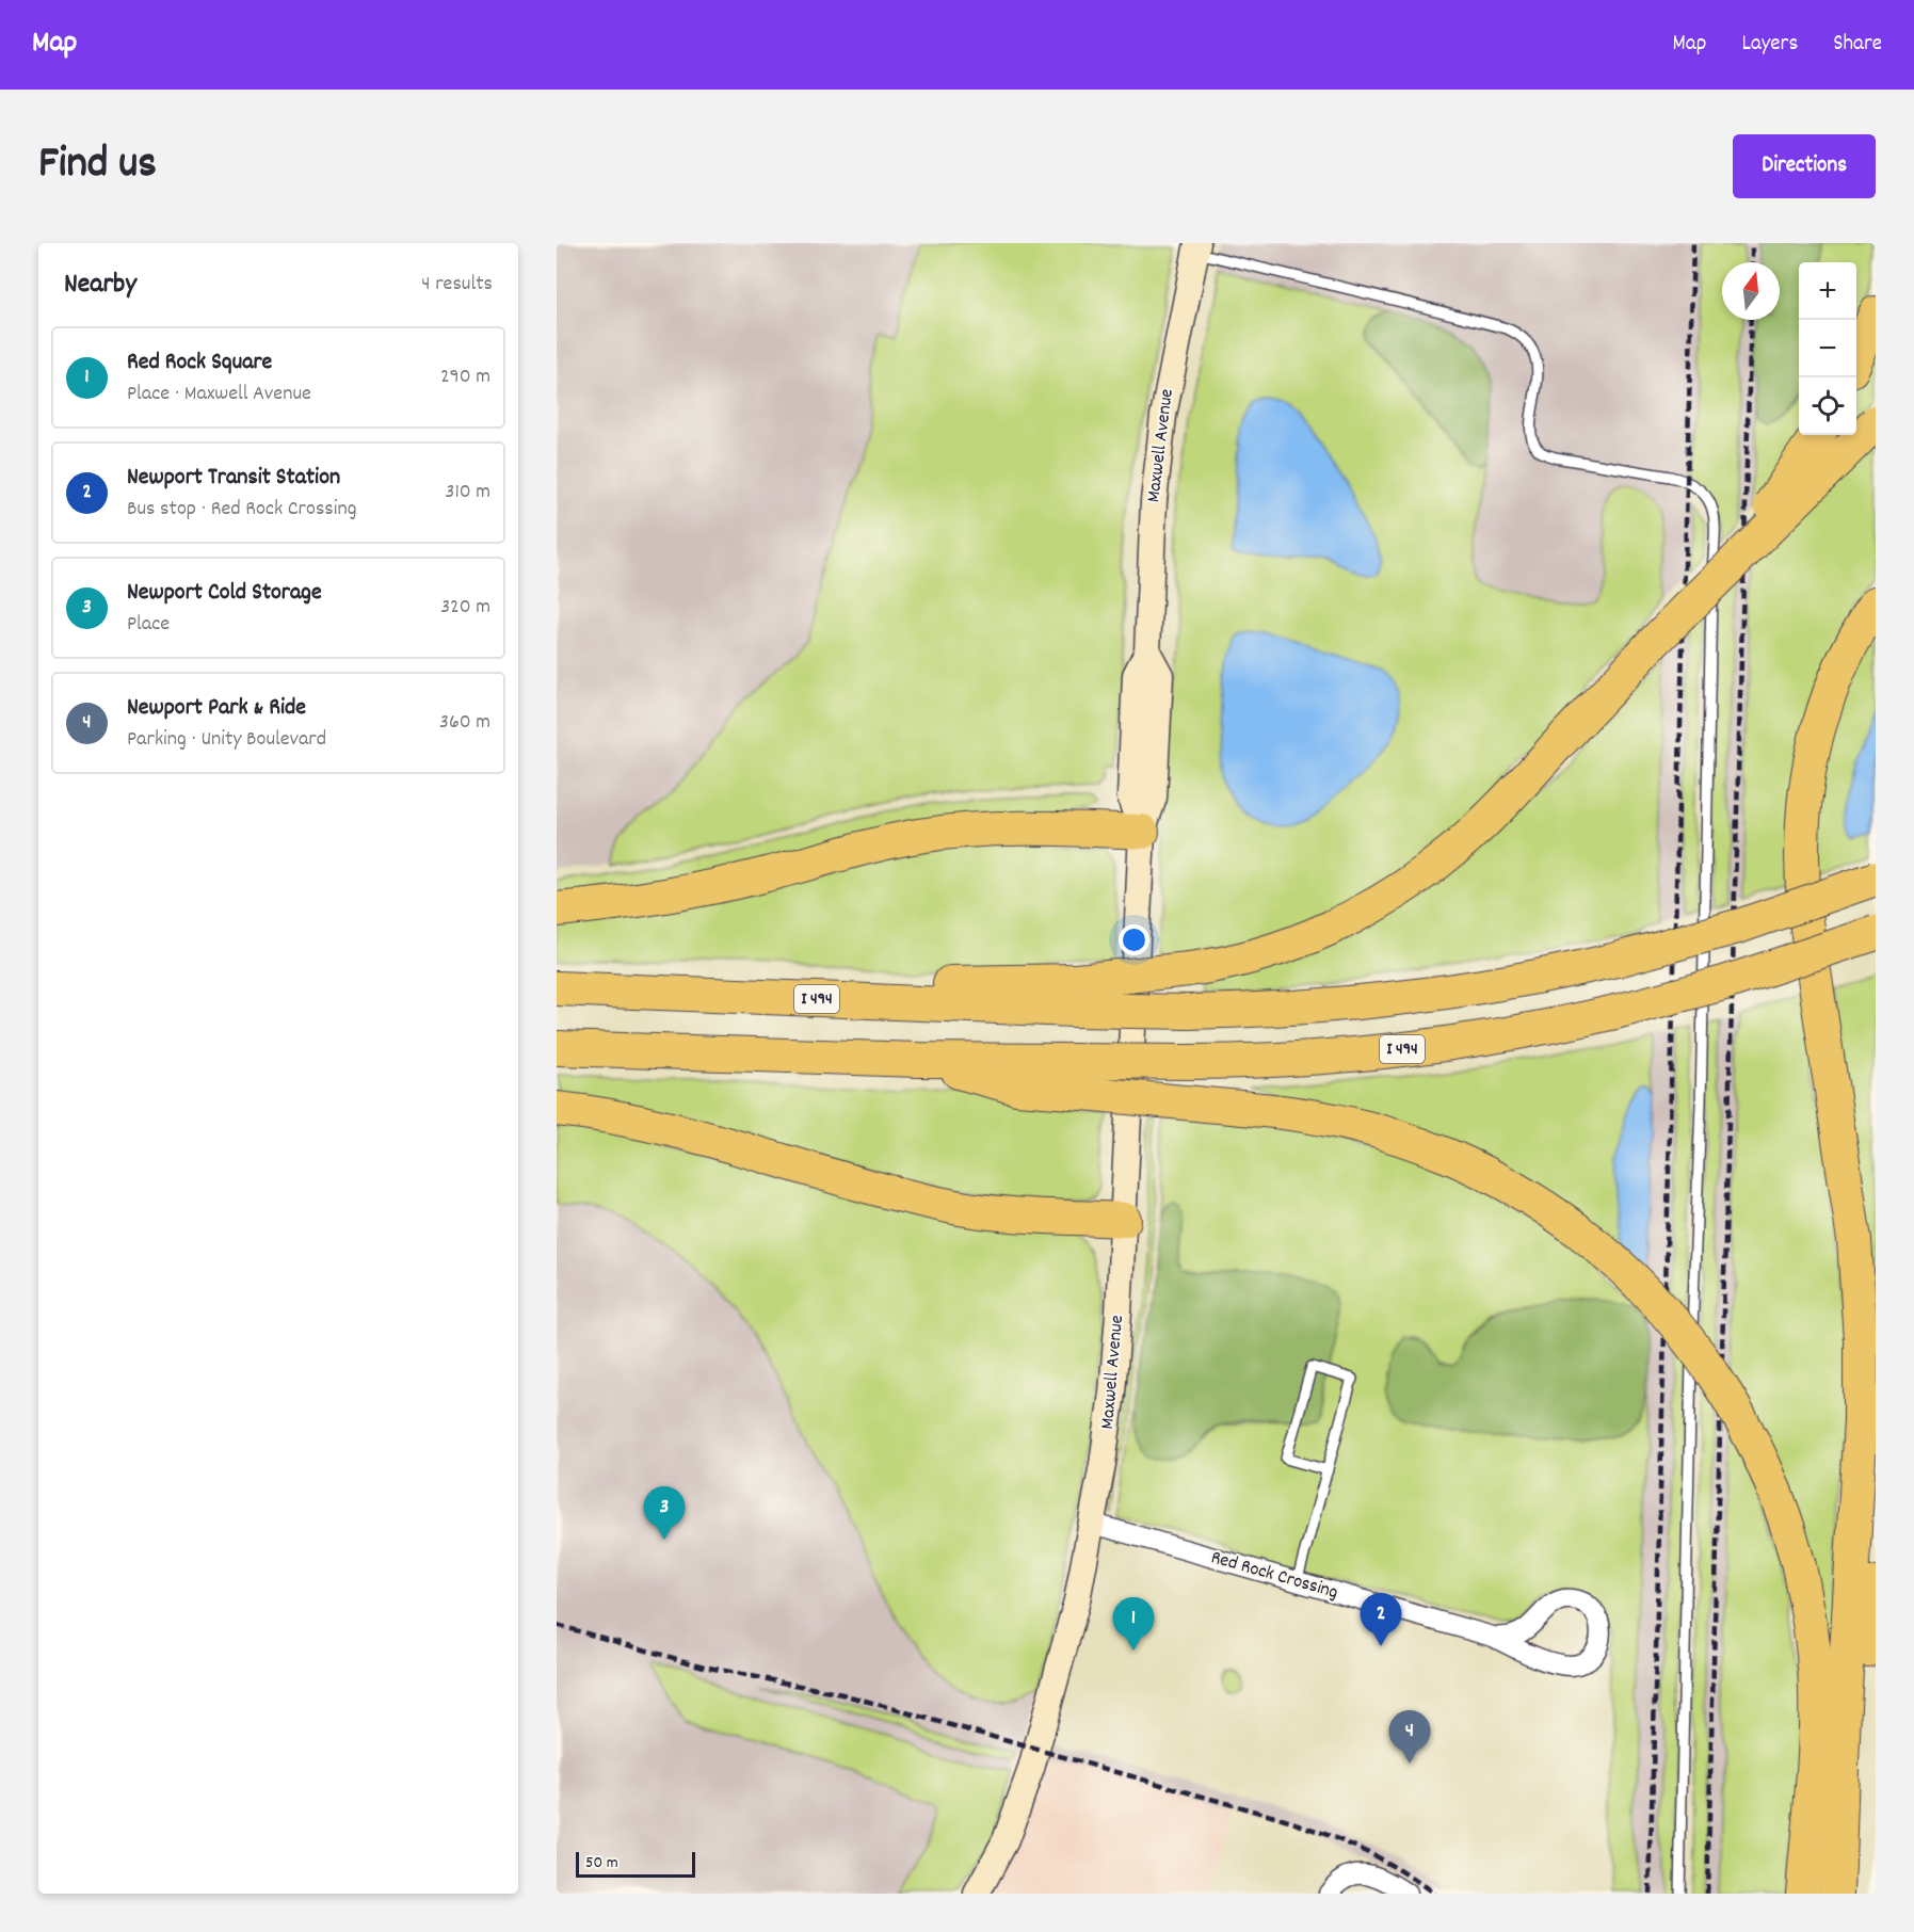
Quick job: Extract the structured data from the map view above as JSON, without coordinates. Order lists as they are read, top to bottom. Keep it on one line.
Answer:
{"streets":{"highway":["I 494"],"main road":["Maxwell Avenue"],"street":["Red Rock Crossing"]},"crossings":[["Maxwell Avenue","Red Rock Crossing"]],"scale_bar":"50 m","north":"top","page":{"header":"Map","nav":["Map","Layers","Share"],"title":"Find us","buttons":"Directions","heading":["Nearby","4 results"],"map_buttons":["+","−"],"list":[{"mark":"1","name":"Red Rock Square","note":"Place · Maxwell Avenue","value":"290 m"},{"mark":"2","name":"Newport Transit Station","note":"Bus stop · Red Rock Crossing","value":"310 m"},{"mark":"3","name":"Newport Cold Storage","note":"Place","value":"320 m"},{"mark":"4","name":"Newport Park & Ride","note":"Parking · Unity Boulevard","value":"360 m"}],"pins":["3","2","1","4"],"scale":"50 m"}}
